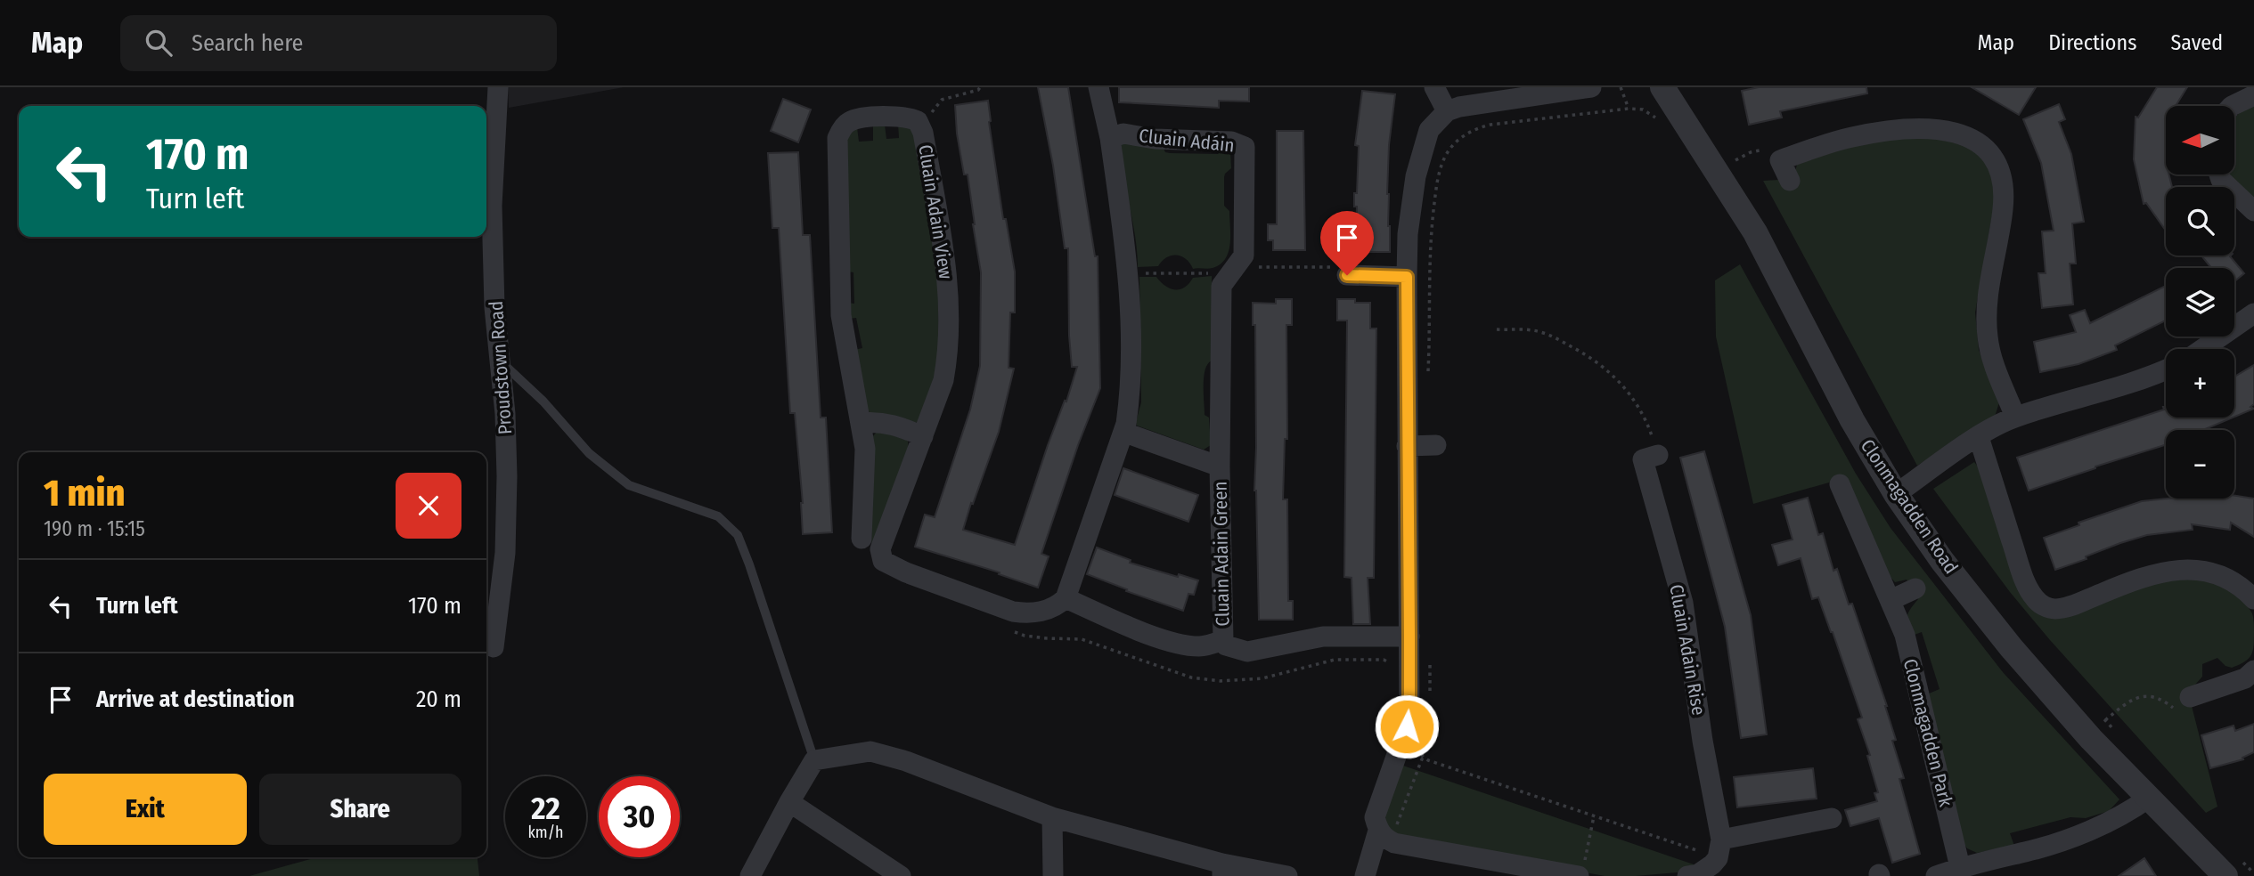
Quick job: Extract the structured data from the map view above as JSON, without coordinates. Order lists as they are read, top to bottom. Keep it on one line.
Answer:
{"streets":{"street":["Cluain Adáin","Cluain Adain View","Proudstown Road","Clonmagadden Road","Cluain Adain Green","Cluain Adain Rise","Clonmagadden Park"]},"crossings":[["Cluain Adáin","Cluain Adain View"],["Cluain Adáin","Cluain Adain Green"]],"north":"left","page":{"header":"Map","search":"Search here","nav":["Map","Directions","Saved"],"map_buttons":["+","−"],"turn":["170 m","Turn left"],"heading":["1 min","190 m · 15:15"],"list":[{"name":"Turn left","value":"170 m"},{"name":"Arrive at destination","value":"20 m"}],"buttons":["Exit","Share"],"speed":"22 km/h","limit":"30"}}
